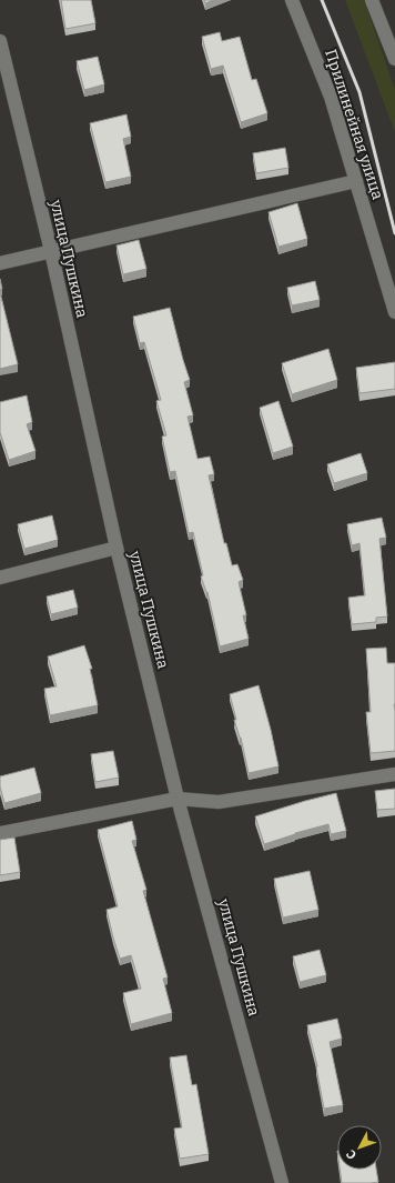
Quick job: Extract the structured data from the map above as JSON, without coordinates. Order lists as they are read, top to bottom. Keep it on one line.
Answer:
{"streets":{"street":["Прилинейная улица","улица Пушкина"]},"north":"bottom left"}
